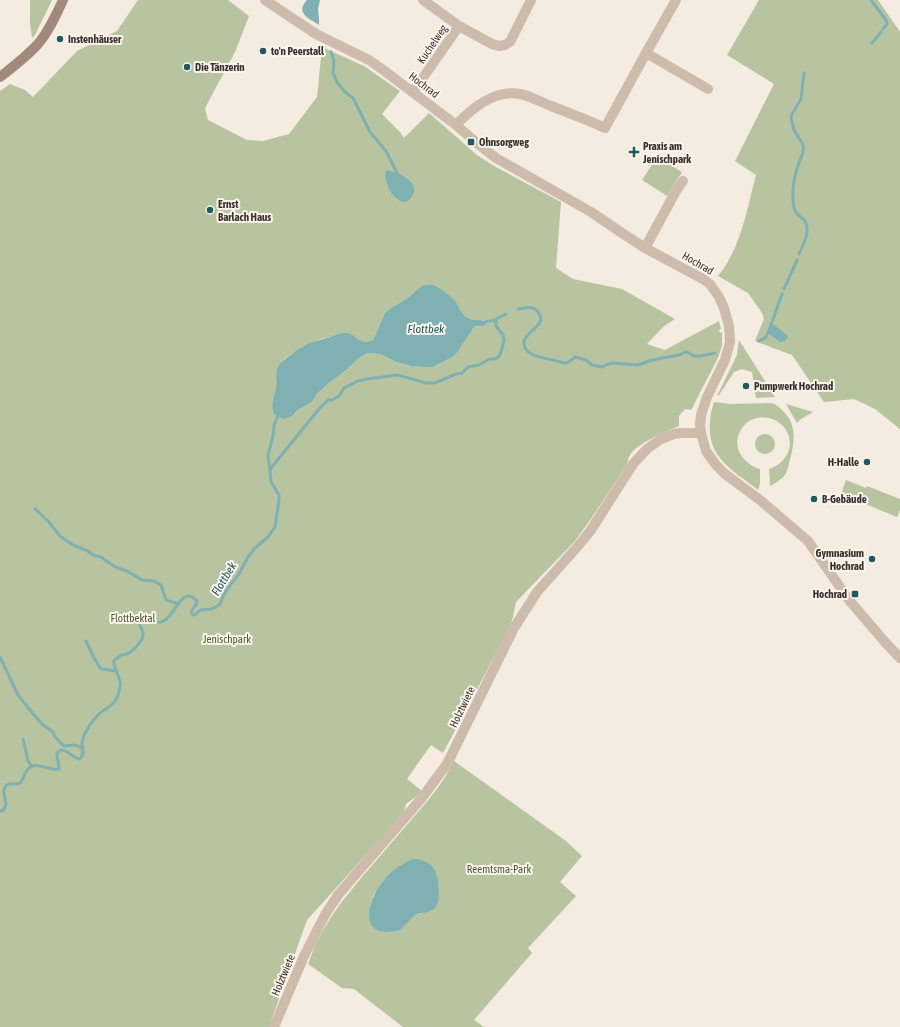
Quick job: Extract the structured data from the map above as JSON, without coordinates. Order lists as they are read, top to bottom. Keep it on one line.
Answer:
{"streets":{"street":["Kuchelweg","Hochrad","Holztwiete"]},"crossings":[["Kuchelweg","Hochrad"],["Hochrad","Holztwiete"]],"water":["Flottbek"],"parks":["Flottbektal","Jenischpark","Reemtsma-Park"],"places":{"other":["Instenhäuser","to'n Peerstall","Die Tänzerin","Ernst Barlach Haus","Pumpwerk Hochrad","H-Halle","B-Gebäude","Gymnasium Hochrad"],"transit":["Ohnsorgweg","Hochrad"],"health":["Praxis am Jenischpark"]}}
